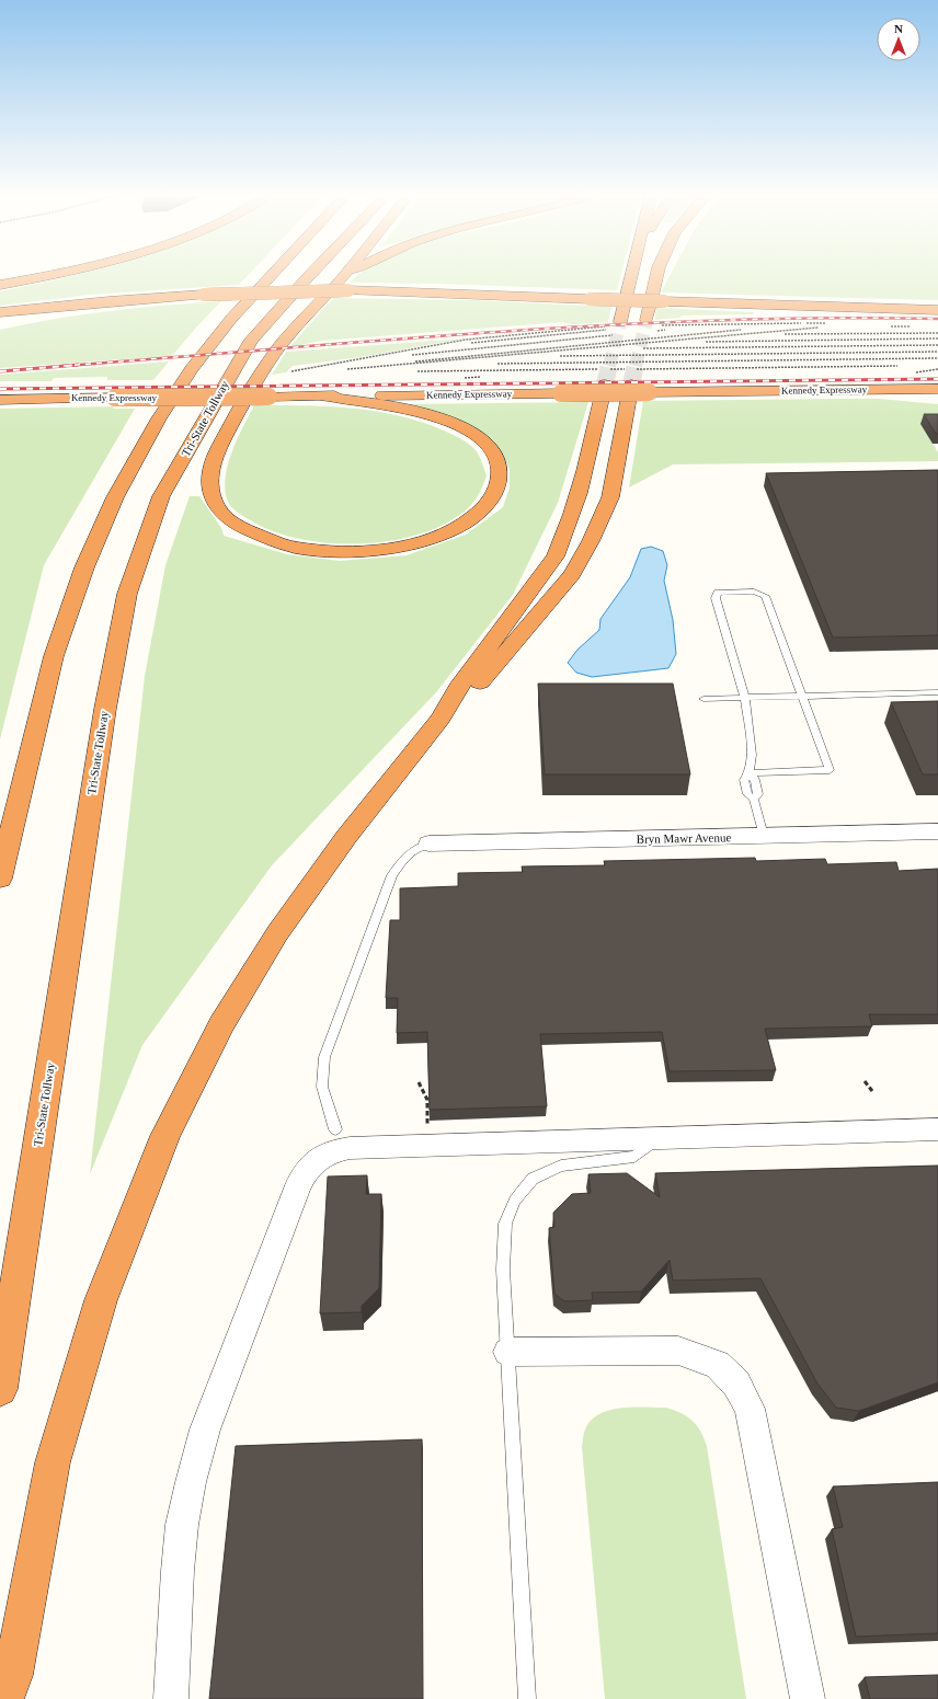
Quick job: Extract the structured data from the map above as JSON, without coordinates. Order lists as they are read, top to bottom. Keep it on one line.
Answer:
{"streets":{"highway":["Kennedy Expressway","Tri-State Tollway"],"street":["Bryn Mawr Avenue"]},"north":"top"}
